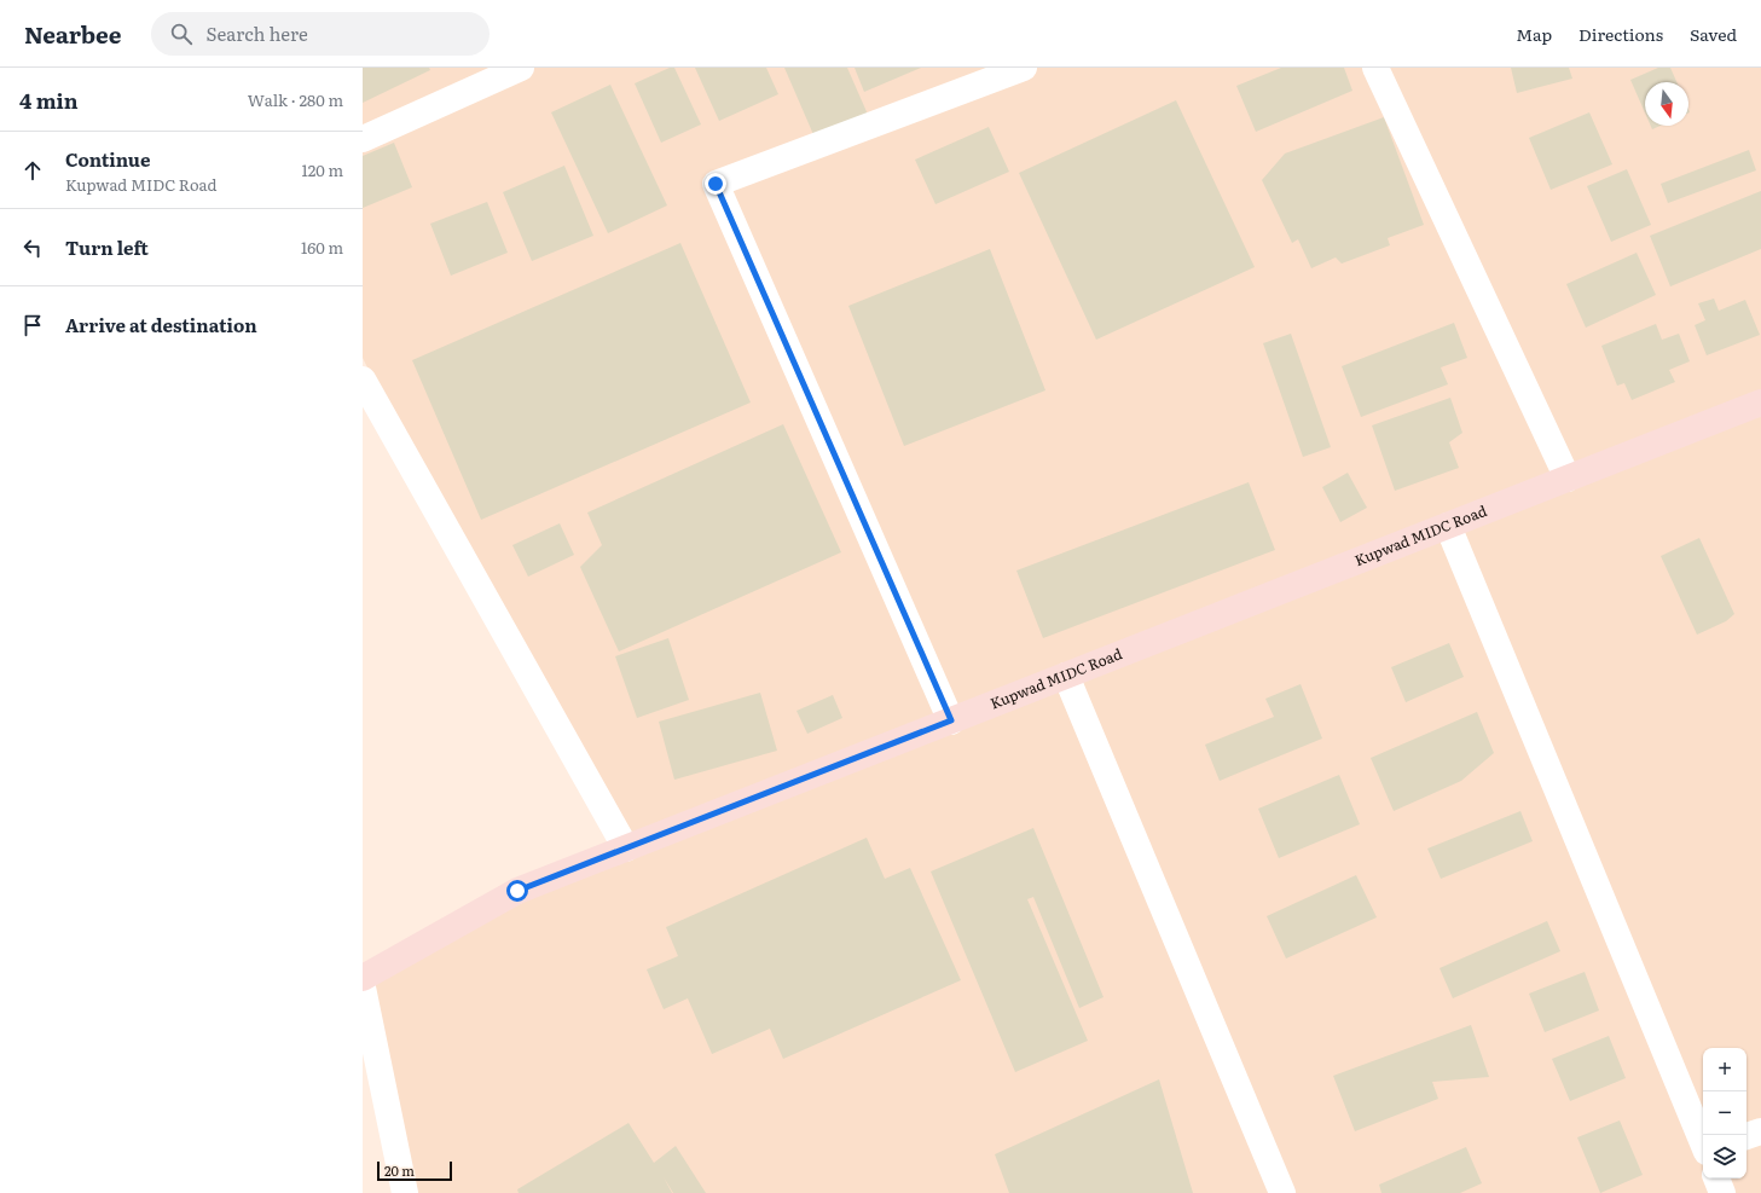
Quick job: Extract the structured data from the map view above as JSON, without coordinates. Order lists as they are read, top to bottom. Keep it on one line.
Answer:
{"streets":{"main road":["Kupwad MIDC Road"]},"scale_bar":"20 m","north":"bottom","page":{"header":"Nearbee","search":"Search here","nav":["Map","Directions","Saved"],"heading":["4 min","Walk · 280 m"],"list":[["Continue","Kupwad MIDC Road","120 m"],["Turn left","160 m"],"Arrive at destination"],"map_buttons":["+","−"],"scale":"20 m"}}
